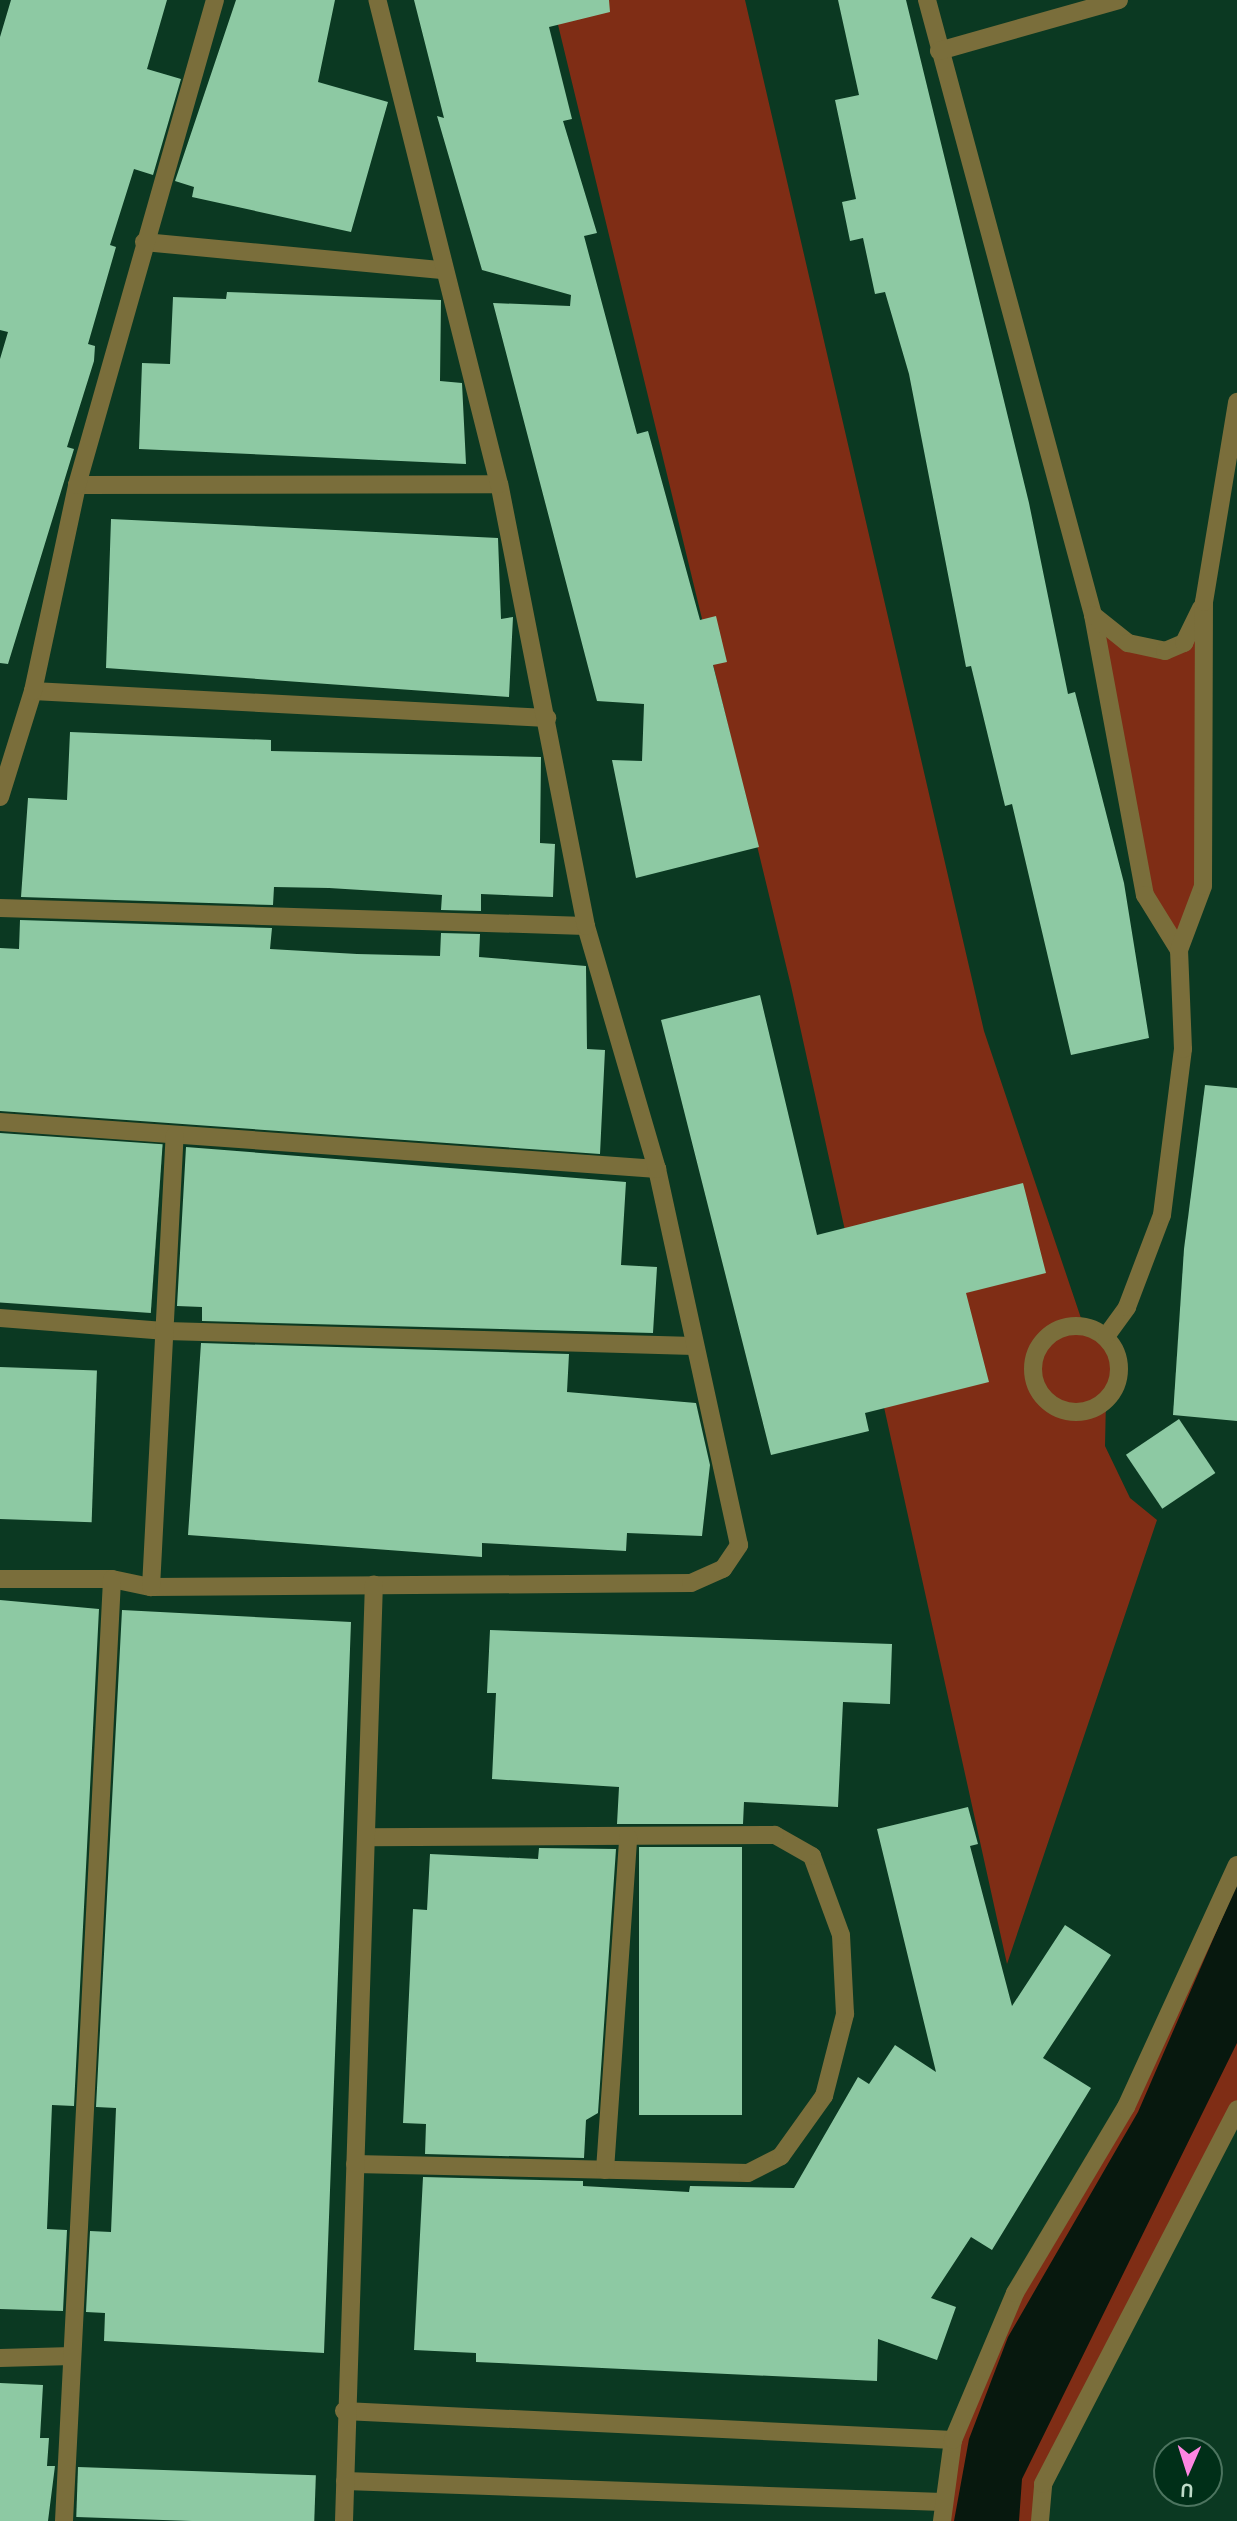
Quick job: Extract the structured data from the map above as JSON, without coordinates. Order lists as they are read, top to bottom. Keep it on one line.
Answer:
{"north":"bottom"}
